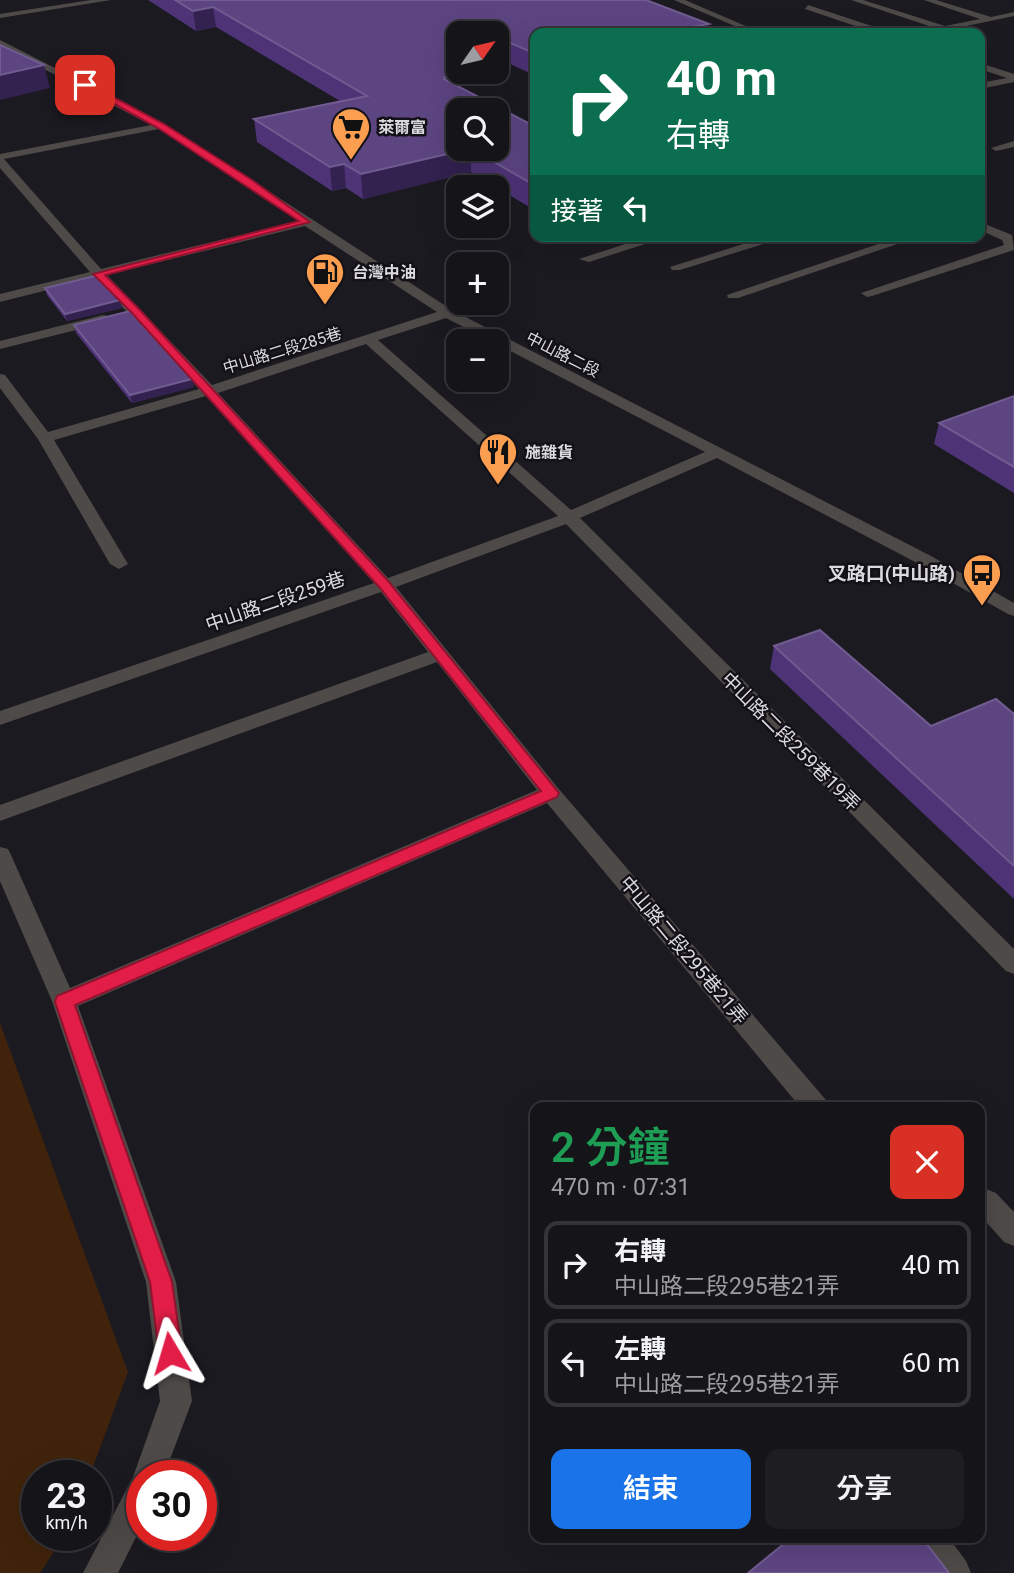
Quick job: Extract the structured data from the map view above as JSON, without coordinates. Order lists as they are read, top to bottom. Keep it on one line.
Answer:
{"streets":{"street":["中山路二段285巷","中山路二段","中山路二段259巷","中山路二段259巷19弄","中山路二段295巷21弄"]},"crossings":[["中山路二段285巷","中山路二段259巷19弄"],["中山路二段285巷","中山路二段295巷21弄"],["中山路二段","中山路二段259巷"],["中山路二段259巷","中山路二段259巷19弄"],["中山路二段259巷","中山路二段295巷21弄"]],"places":{"supermarket":["萊爾富"],"fuel station":["台灣中油"],"restaurant":["施雜貨"],"bus stop":["叉路口(中山路)"]},"north":"top right","page":{"map_buttons":["+","−"],"turn":["40 m","右轉"],"then":"接著","heading":["2 分鐘","470 m · 07:31"],"list":[{"name":"右轉","note":"中山路二段295巷21弄","value":"40 m"},{"name":"左轉","note":"中山路二段295巷21弄","value":"60 m"}],"buttons":["結束","分享"],"speed":"23 km/h","limit":"30"}}
